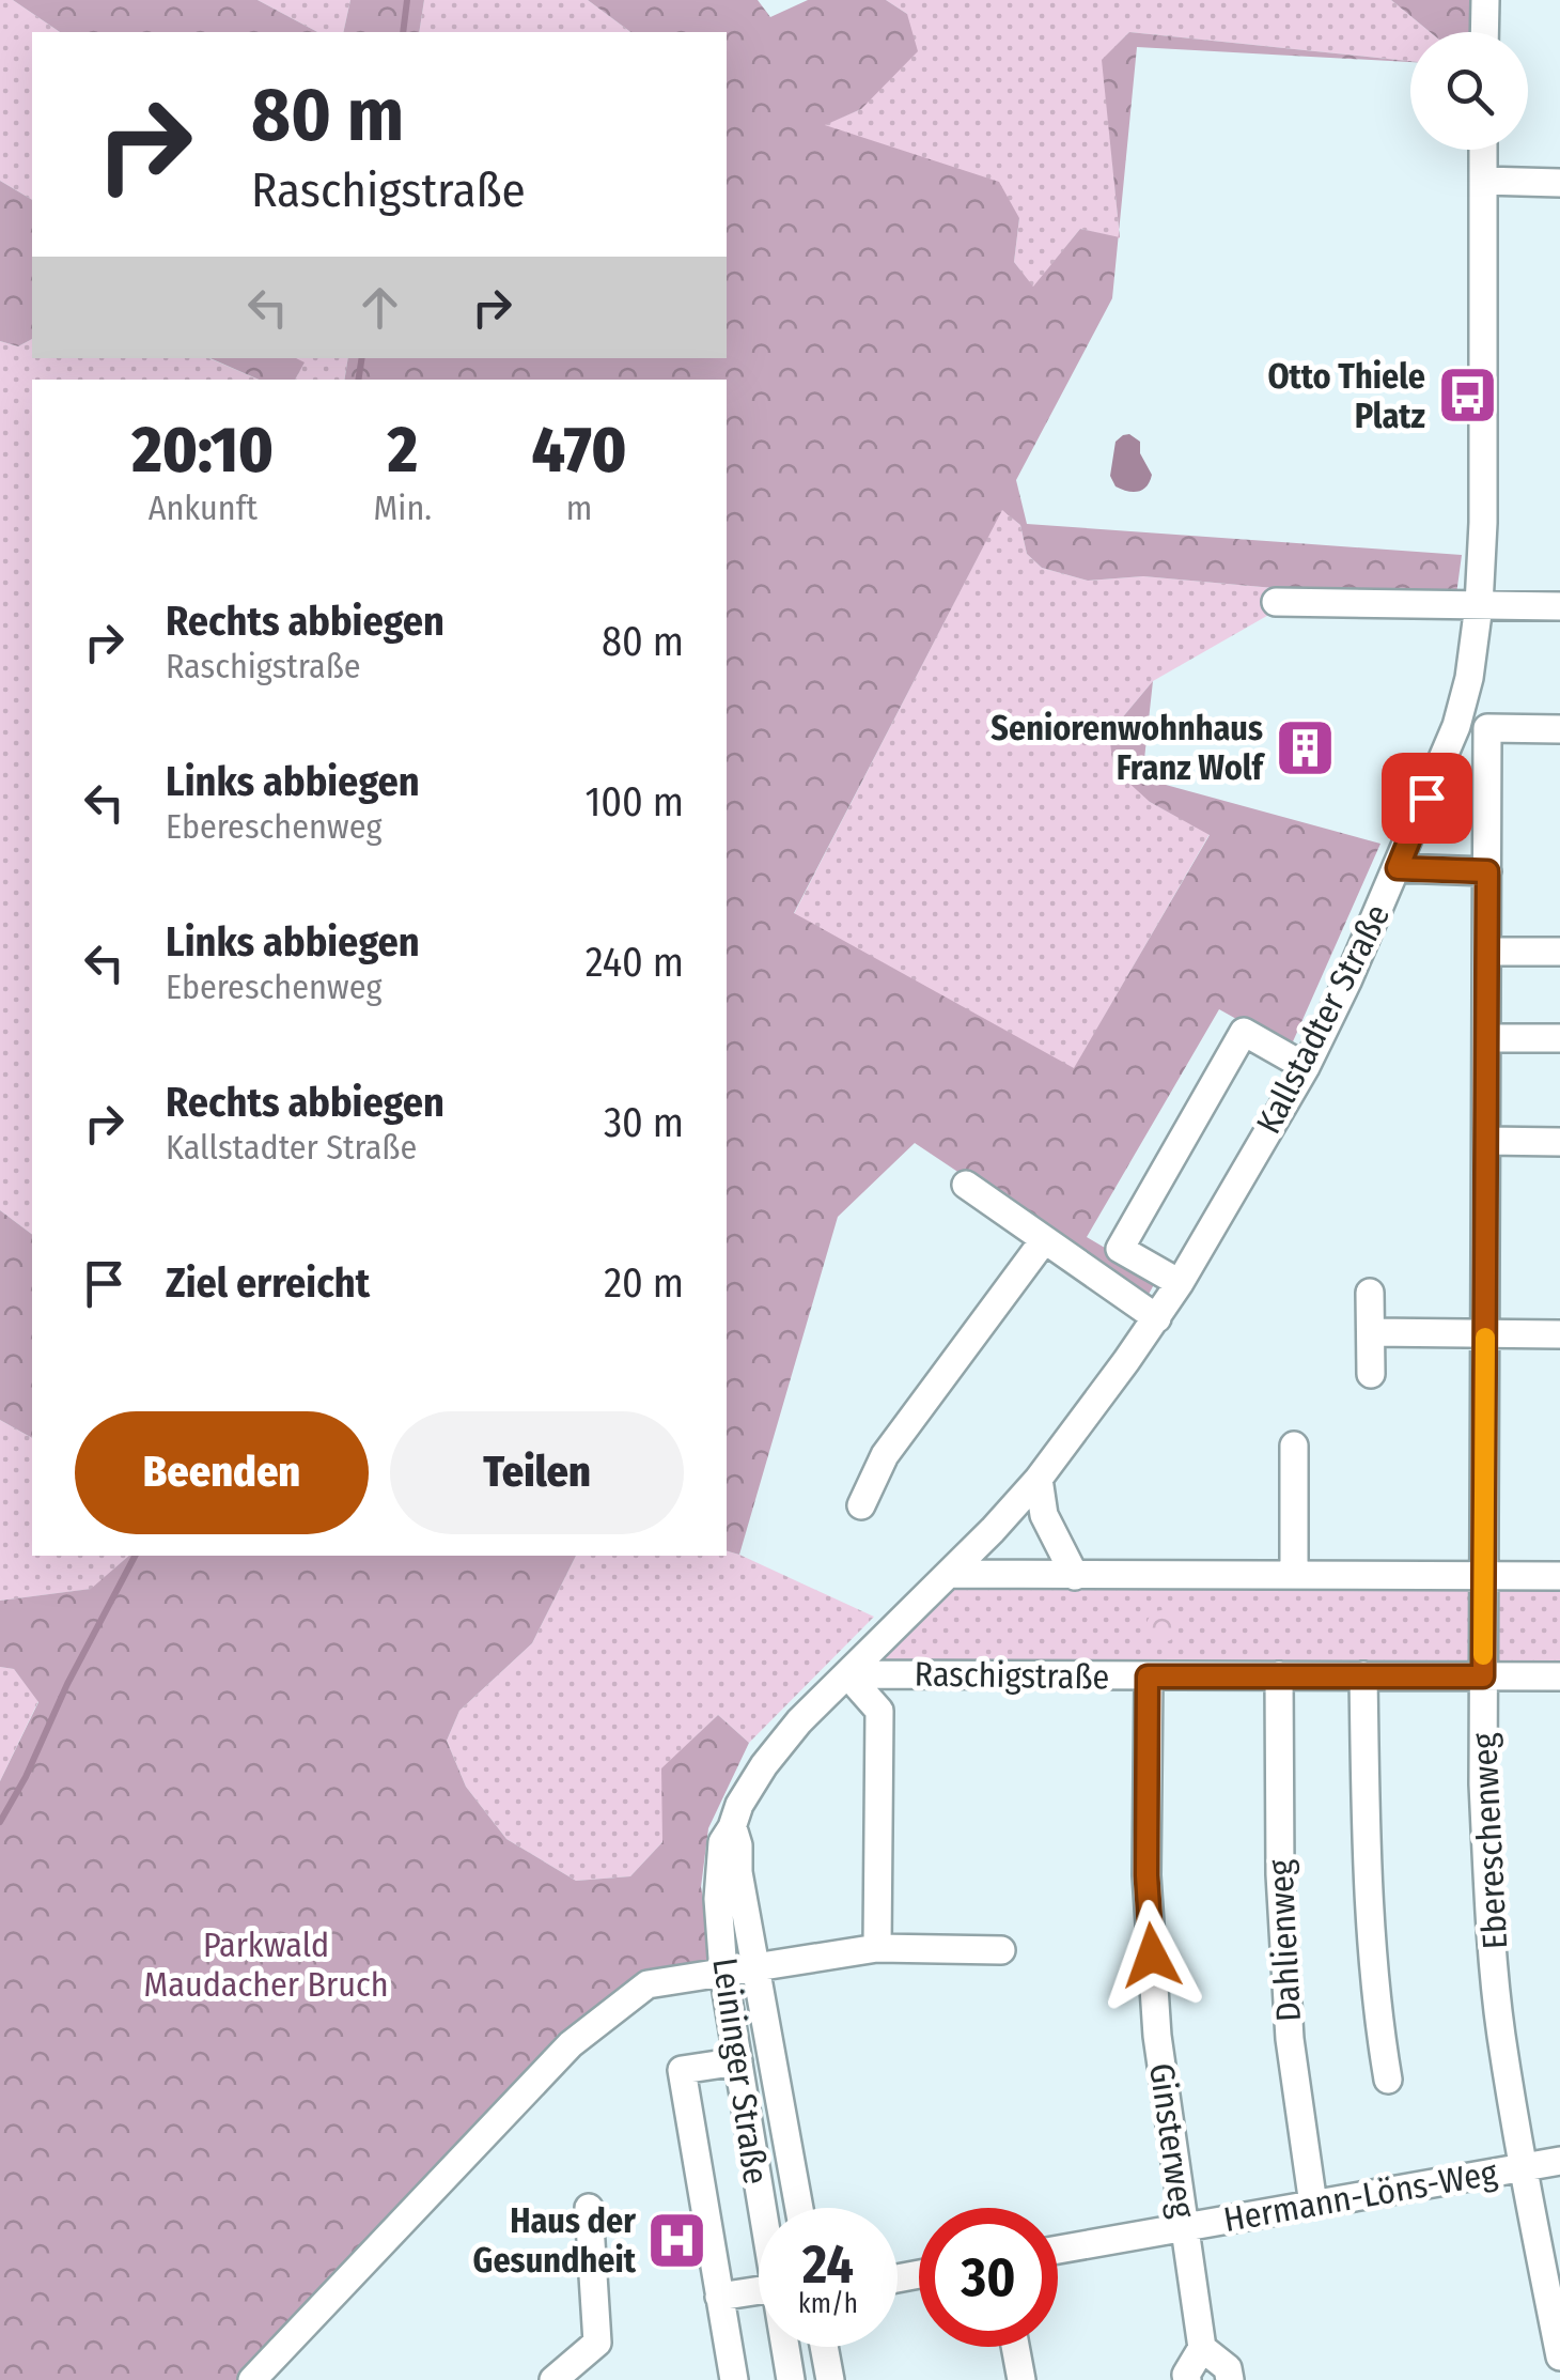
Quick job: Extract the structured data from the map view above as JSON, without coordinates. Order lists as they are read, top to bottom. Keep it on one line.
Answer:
{"streets":{"street":["Kallstadter Straße","Raschigstraße","Ebereschenweg","Dahlienweg","Leininger Straße","Ginsterweg","Hermann-Löns-Weg"]},"crossings":[["Kallstadter Straße","Leininger Straße"],["Raschigstraße","Ebereschenweg"],["Raschigstraße","Dahlienweg"],["Raschigstraße","Leininger Straße"],["Raschigstraße","Ginsterweg"],["Ebereschenweg","Hermann-Löns-Weg"],["Dahlienweg","Hermann-Löns-Weg"],["Ginsterweg","Hermann-Löns-Weg"]],"parks":["Parkwald Maudacher Bruch"],"places":{"bus stop":["Otto Thiele Platz"],"building":["Seniorenwohnhaus Franz Wolf"],"hospital":["Haus der Gesundheit"]},"page":{"turn":["80 m","Raschigstraße"],"eta":["20:10","Ankunft","2","Min.","470","m"],"list":[{"name":"Rechts abbiegen","note":"Raschigstraße","value":"80 m"},{"name":"Links abbiegen","note":"Ebereschenweg","value":"100 m"},{"name":"Links abbiegen","note":"Ebereschenweg","value":"240 m"},{"name":"Rechts abbiegen","note":"Kallstadter Straße","value":"30 m"},{"name":"Ziel erreicht","value":"20 m"}],"buttons":["Beenden","Teilen"],"speed":"24 km/h","limit":"30"}}
